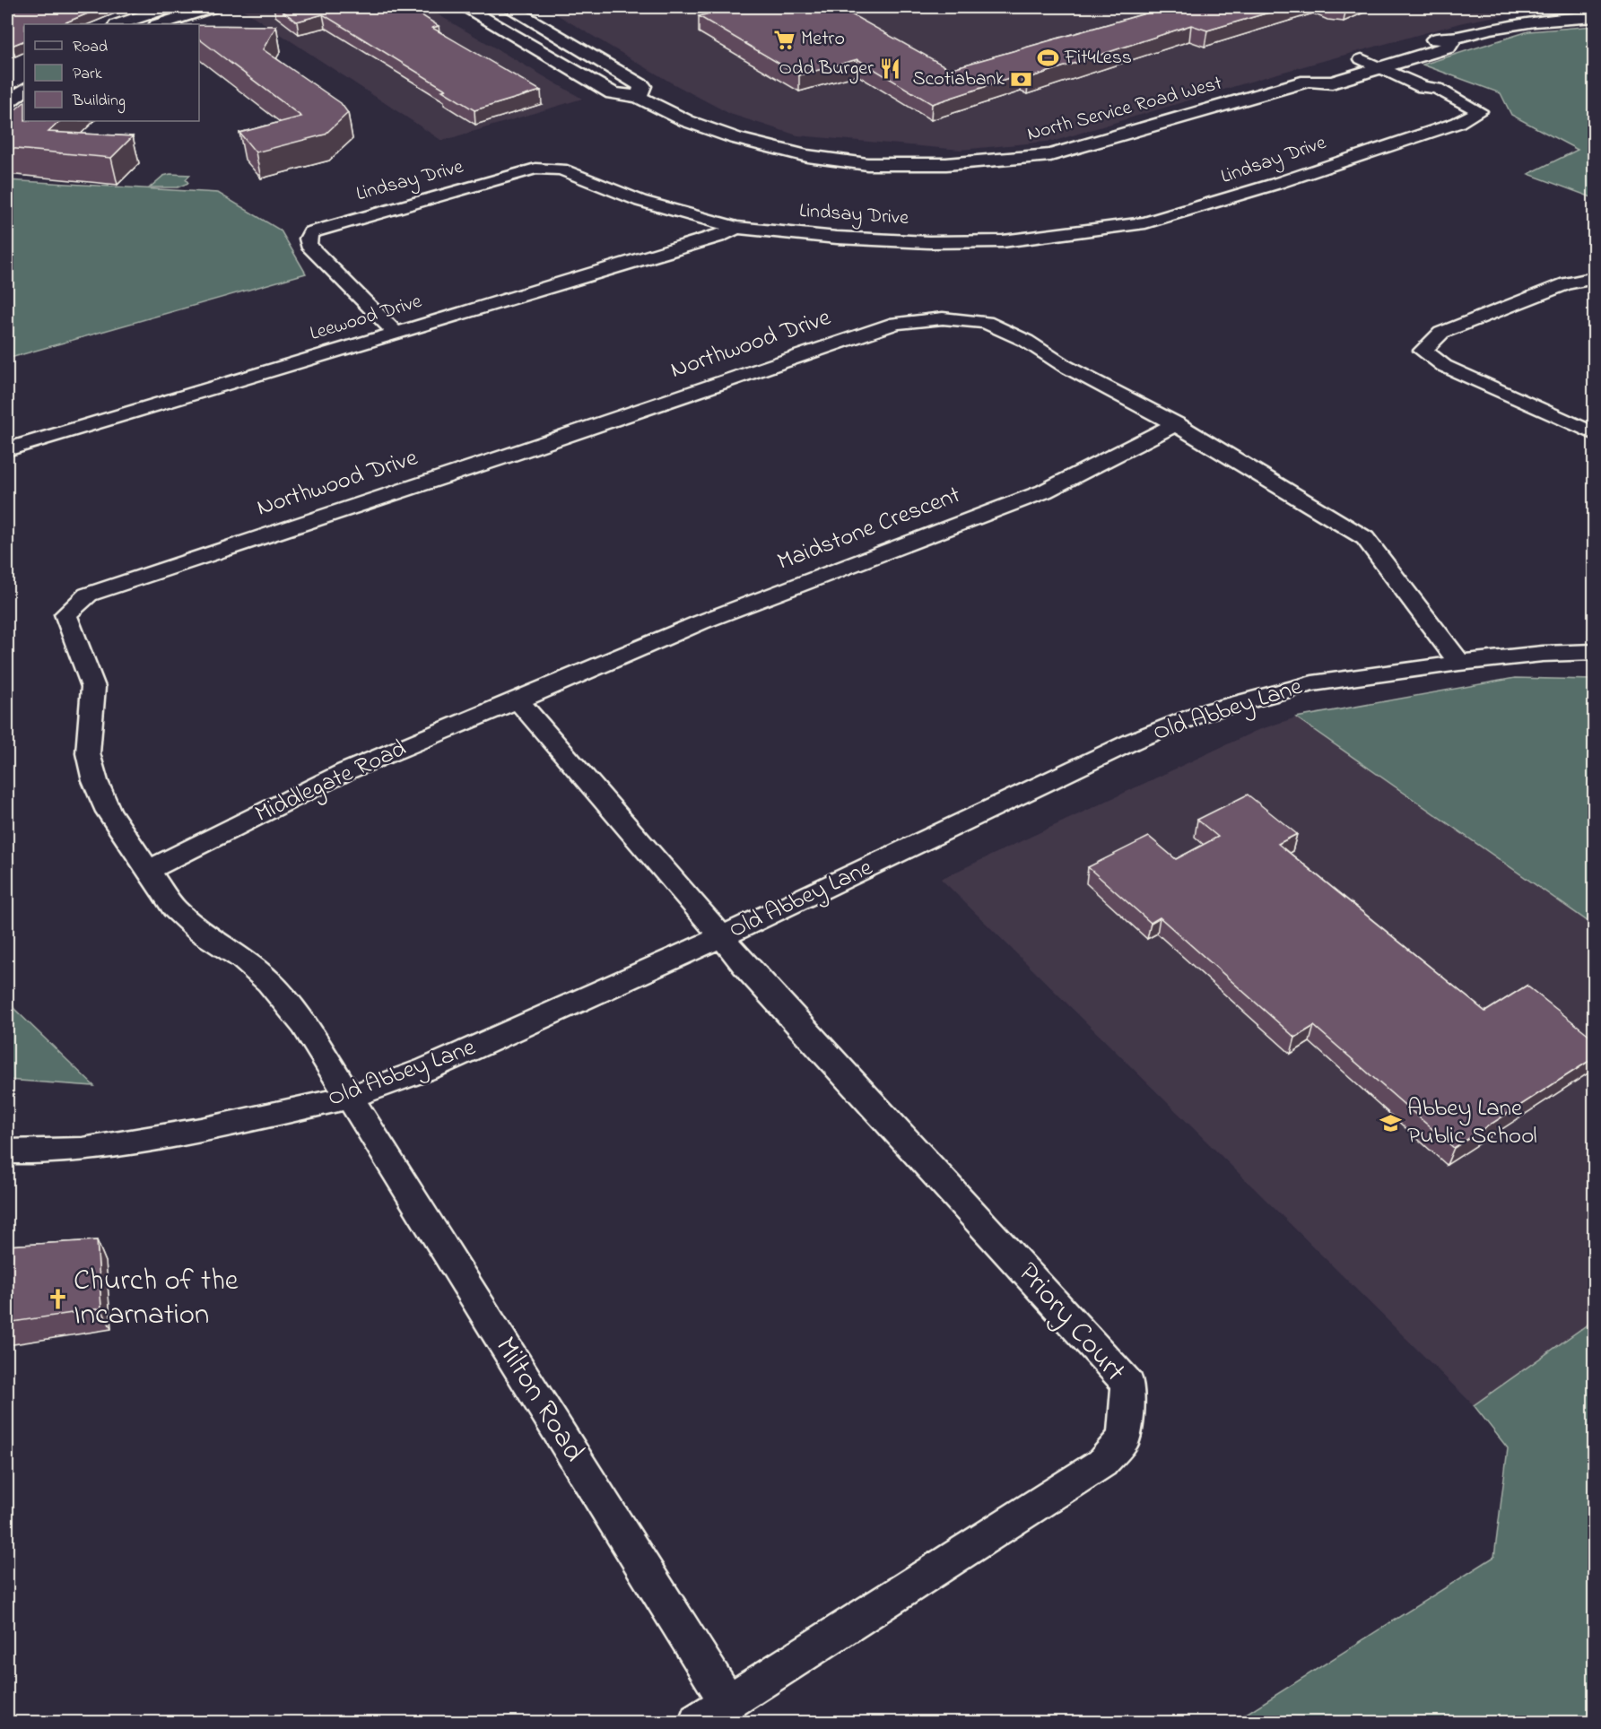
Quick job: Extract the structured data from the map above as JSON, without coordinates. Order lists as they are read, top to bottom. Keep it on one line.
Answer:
{"streets":{"street":["North Service Road West","Lindsay Drive","Leewood Drive","Northwood Drive","Maidstone Crescent","Old Abbey Lane","Middlegate Road","Priory Court","Milton Road"]},"crossings":[["North Service Road West","Lindsay Drive"],["Lindsay Drive","Leewood Drive"],["Northwood Drive","Maidstone Crescent"],["Northwood Drive","Old Abbey Lane"],["Northwood Drive","Middlegate Road"],["Northwood Drive","Milton Road"],["Maidstone Crescent","Middlegate Road"],["Old Abbey Lane","Priory Court"],["Old Abbey Lane","Milton Road"],["Priory Court","Milton Road"]],"places":{"supermarket":["Metro"],"sports":["Fit4Less"],"restaurant":["Odd Burger"],"bank":["Scotiabank"],"school or university":["Abbey Lane Public School"],"church":["Church of the Incarnation"]},"legend":["Road","Park","Building"]}
